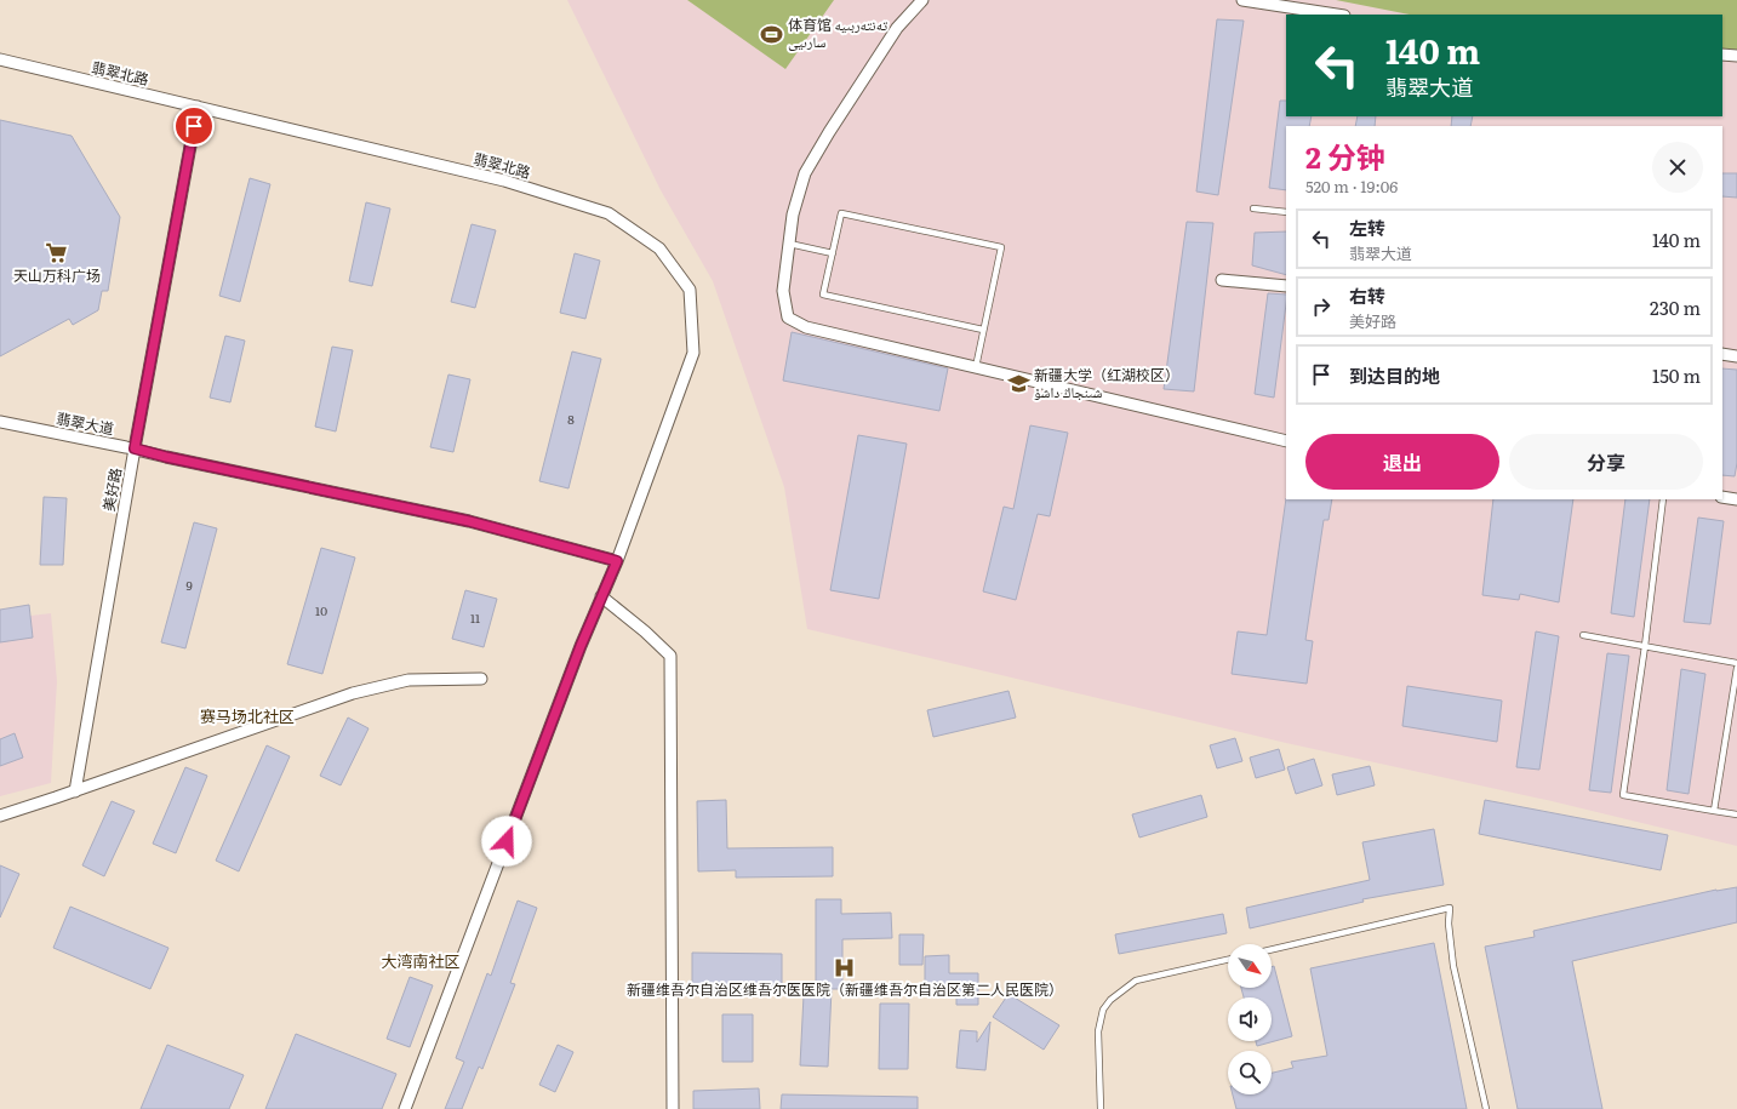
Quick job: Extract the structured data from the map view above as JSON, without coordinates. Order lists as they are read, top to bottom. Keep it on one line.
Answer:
{"streets":{"street":["翡翠北路","翡翠大道","美好路"]},"crossings":[["翡翠北路","翡翠大道"],["翡翠北路","美好路"],["翡翠大道","美好路"]],"districts":["赛马场北社区","大湾南社区"],"places":{"sports":["体育馆 تەنتەربىيە سارىيى"],"supermarket":["天山万科广场"],"school or university":["新疆大学（红湖校区） شىنجاڭ داشۆ"],"hospital":["新疆维吾尔自治区维吾尔医医院（新疆维吾尔自治区第二人民医院）"]},"house_numbers":["8","9","10","11"],"north":"bottom right","page":{"turn":["140 m","翡翠大道"],"heading":["2 分钟","520 m · 19:06"],"list":[{"name":"左转","note":"翡翠大道","value":"140 m"},{"name":"右转","note":"美好路","value":"230 m"},{"name":"到达目的地","value":"150 m"}],"buttons":["退出","分享"]}}
